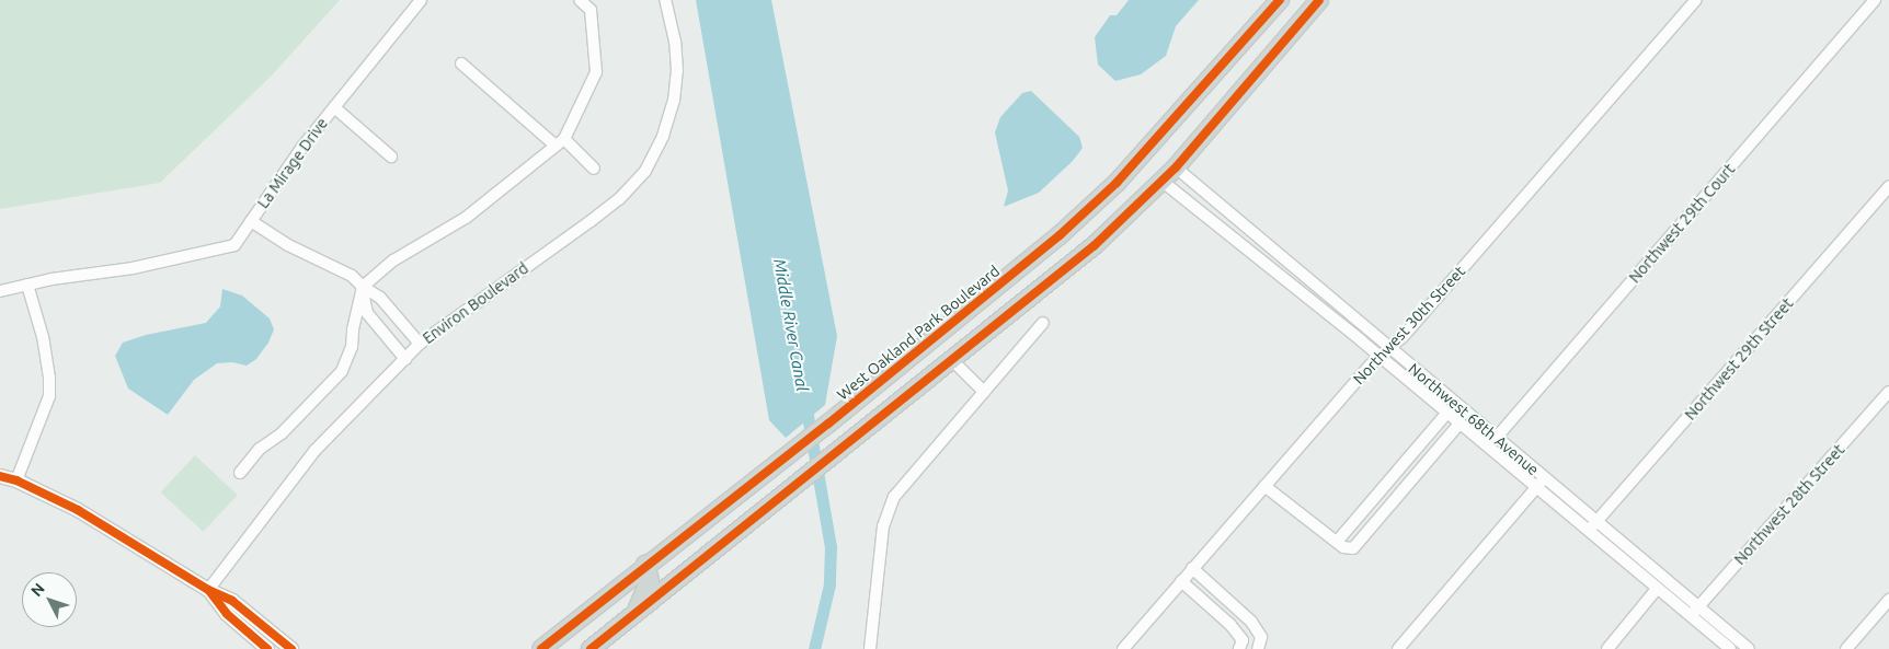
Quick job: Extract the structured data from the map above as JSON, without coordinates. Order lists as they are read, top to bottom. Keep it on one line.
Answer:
{"streets":{"main road":["West Oakland Park Boulevard"],"street":["La Mirage Drive","Northwest 29th Court","Environ Boulevard","Northwest 30th Street","Northwest 29th Street","Northwest 68th Avenue","Northwest 28th Street"]},"crossings":[["La Mirage Drive","Environ Boulevard"],["Northwest 29th Court","Northwest 68th Avenue"],["Northwest 30th Street","Northwest 68th Avenue"],["Northwest 29th Street","Northwest 68th Avenue"],["Northwest 68th Avenue","Northwest 28th Street"]],"water":["Middle River Canal"],"north":"top left"}
